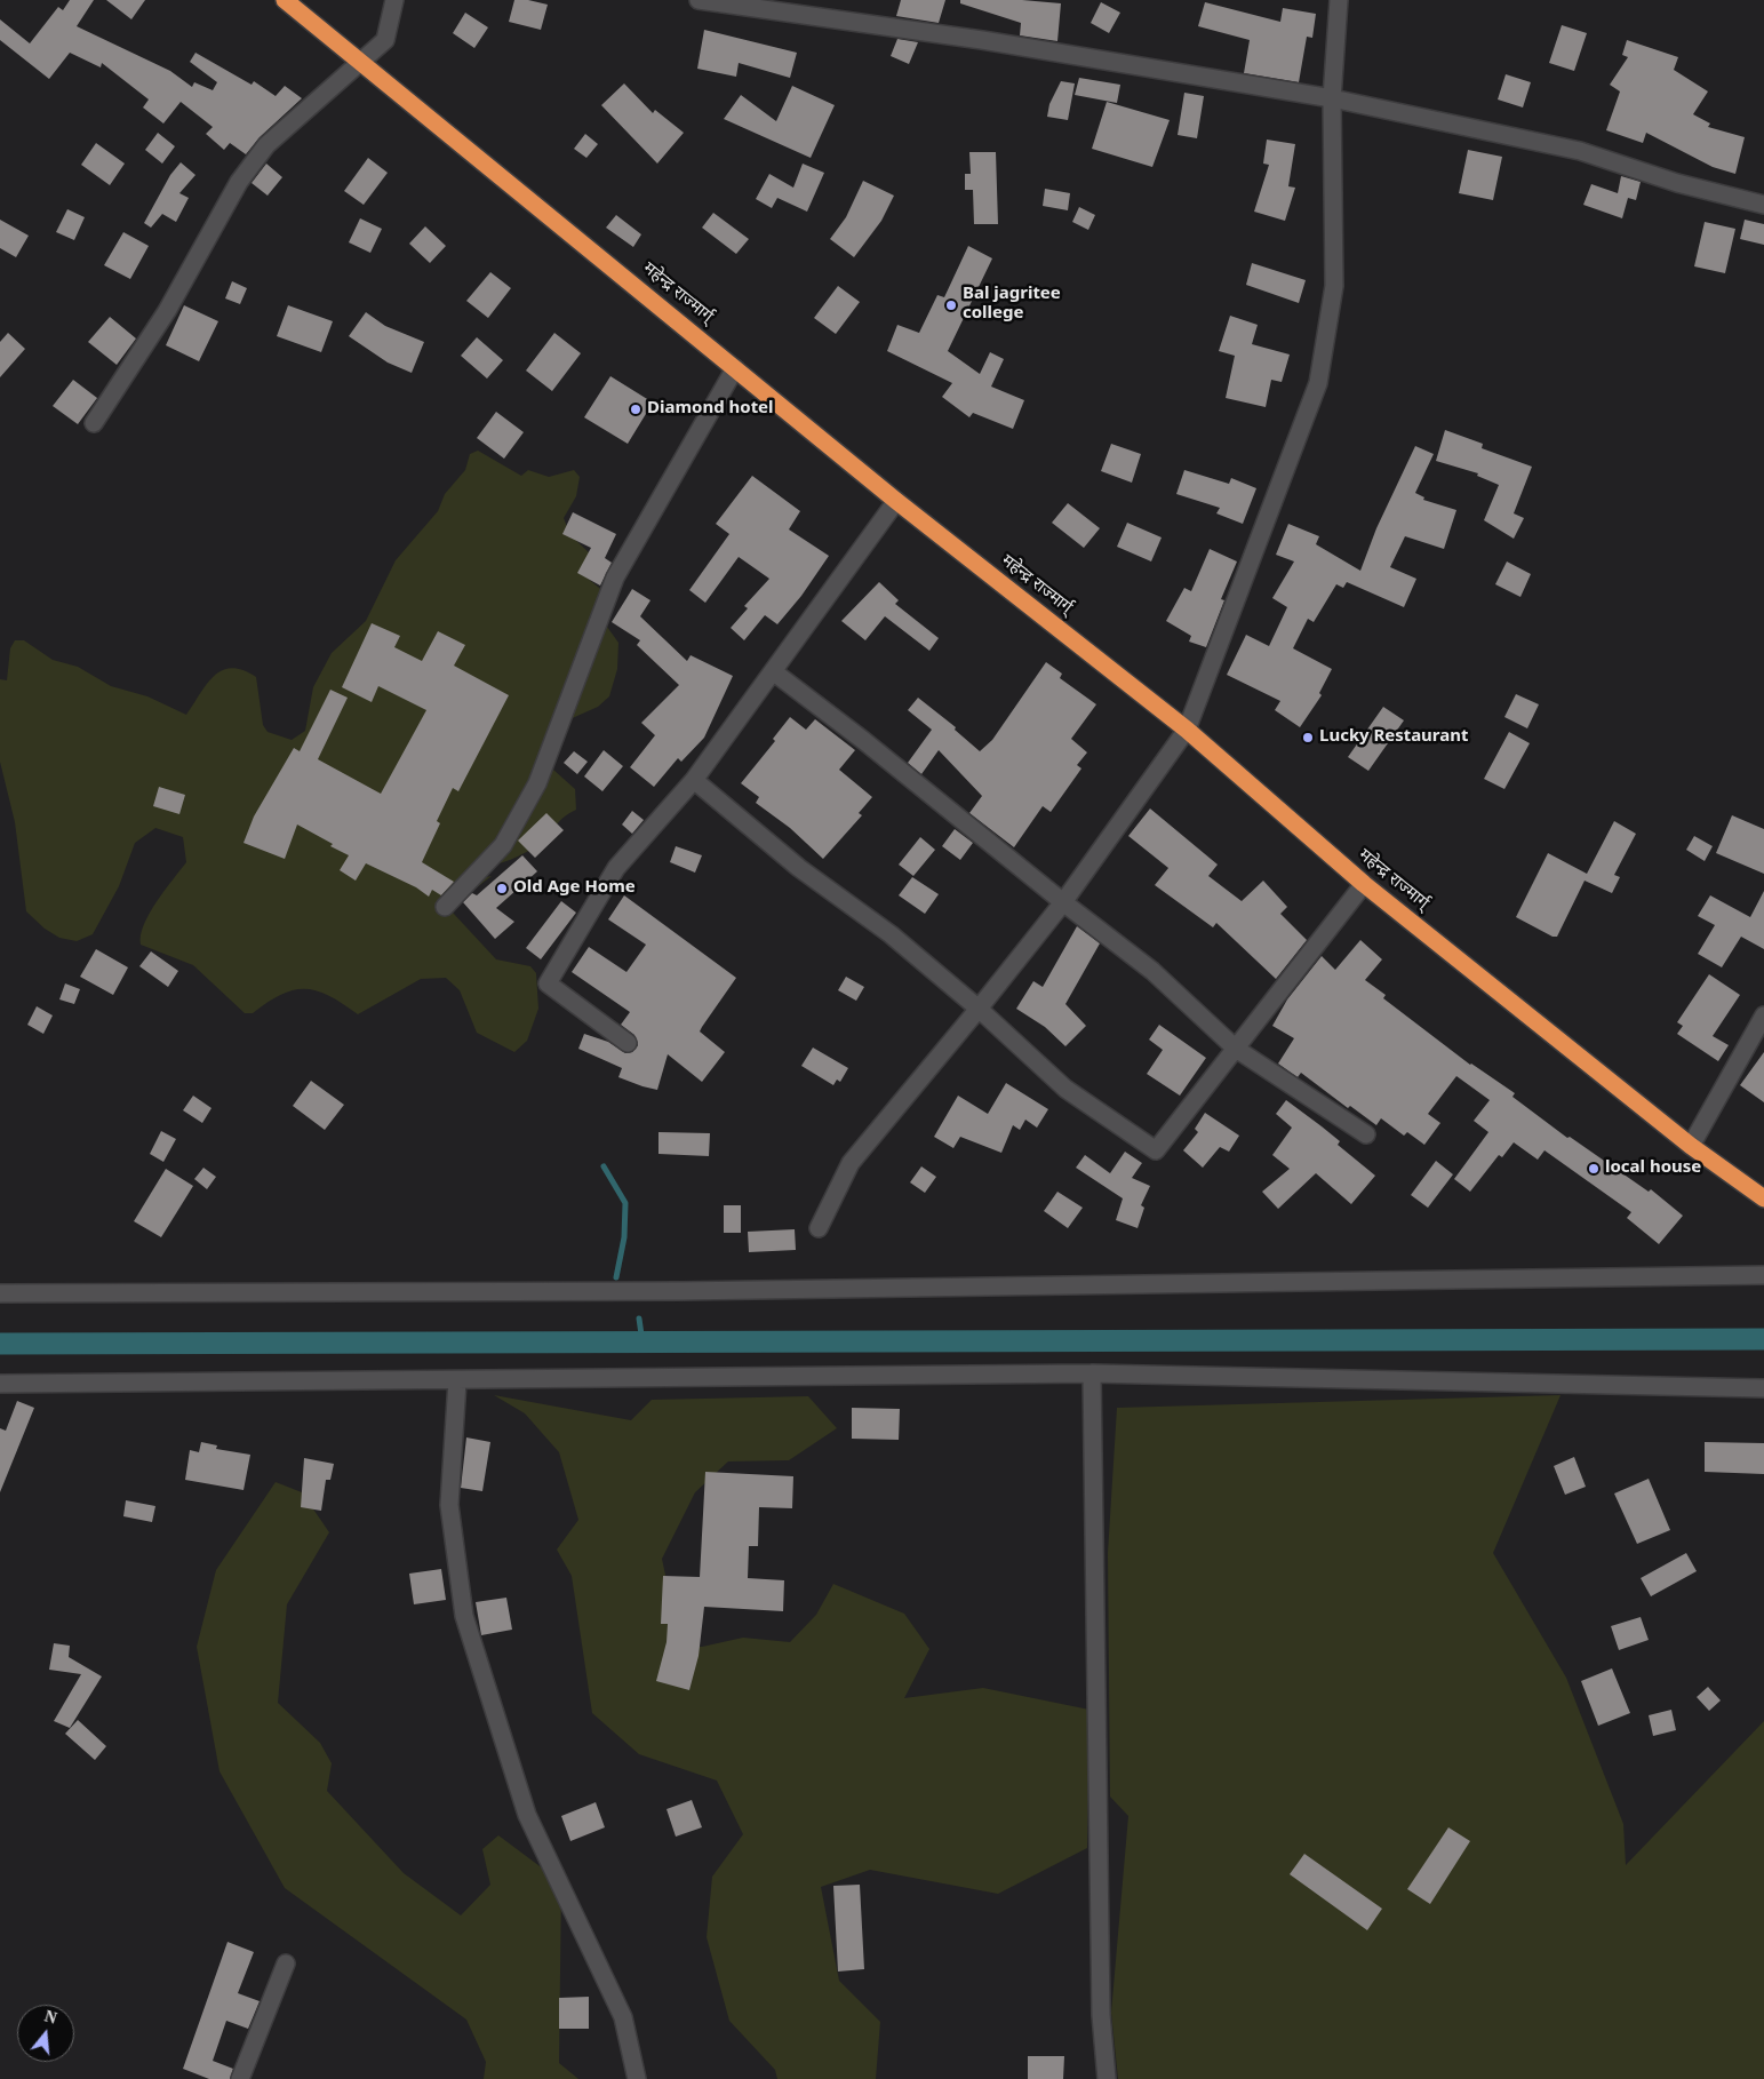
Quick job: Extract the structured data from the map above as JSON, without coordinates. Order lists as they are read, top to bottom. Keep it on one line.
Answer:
{"streets":{"highway":["महेन्द्र राज्मार्ग्"]},"places":["Bal jagritee college","Diamond hotel","Lucky Restaurant","Old Age Home","local house"],"north":"top"}
